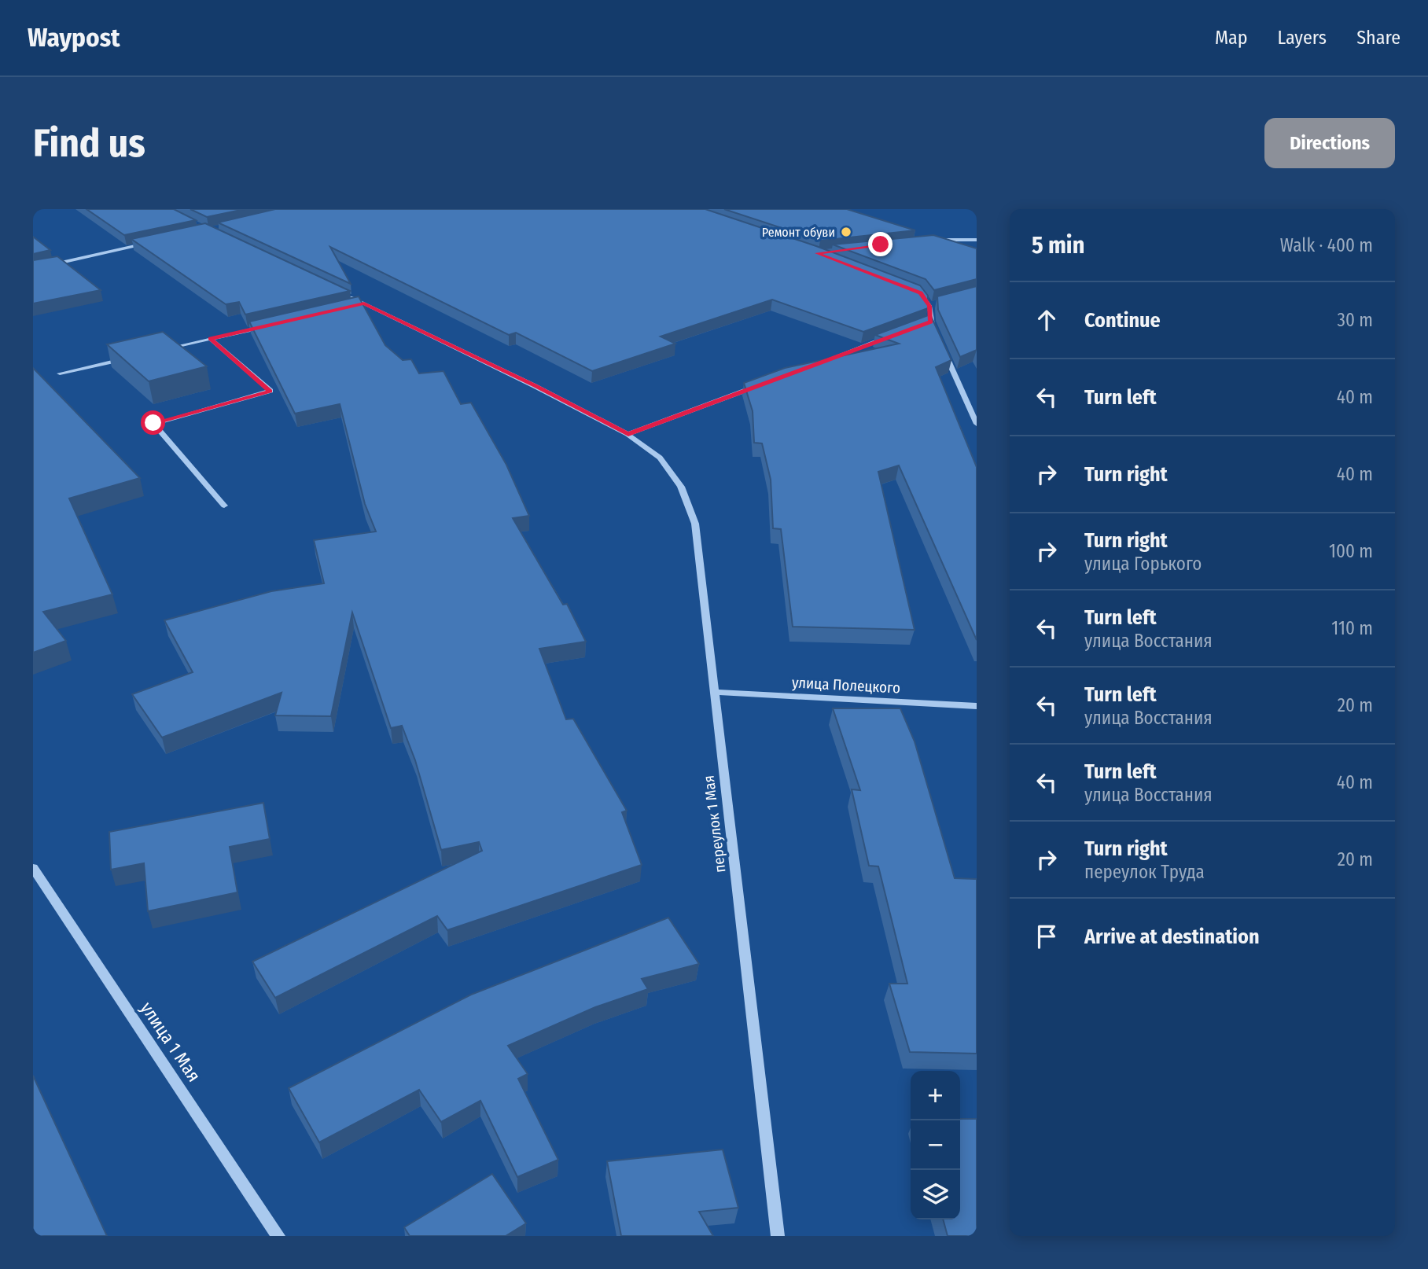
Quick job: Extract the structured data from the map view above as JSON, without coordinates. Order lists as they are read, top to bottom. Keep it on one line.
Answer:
{"streets":{"street":["улица Полецкого","переулок 1 Мая","улица 1 Мая"]},"crossings":[["улица Полецкого","переулок 1 Мая"]],"places":["Ремонт обуви"],"page":{"header":"Waypost","nav":["Map","Layers","Share"],"buttons":"Directions","title":"Find us","heading":["5 min","Walk · 400 m"],"list":[["Continue","30 m"],["Turn left","40 m"],["Turn right","40 m"],["Turn right","улица Горького","100 m"],["Turn left","улица Восстания","110 m"],["Turn left","улица Восстания","20 m"],["Turn left","улица Восстания","40 m"],["Turn right","переулок Труда","20 m"],"Arrive at destination"],"map_buttons":["+","−"]}}
